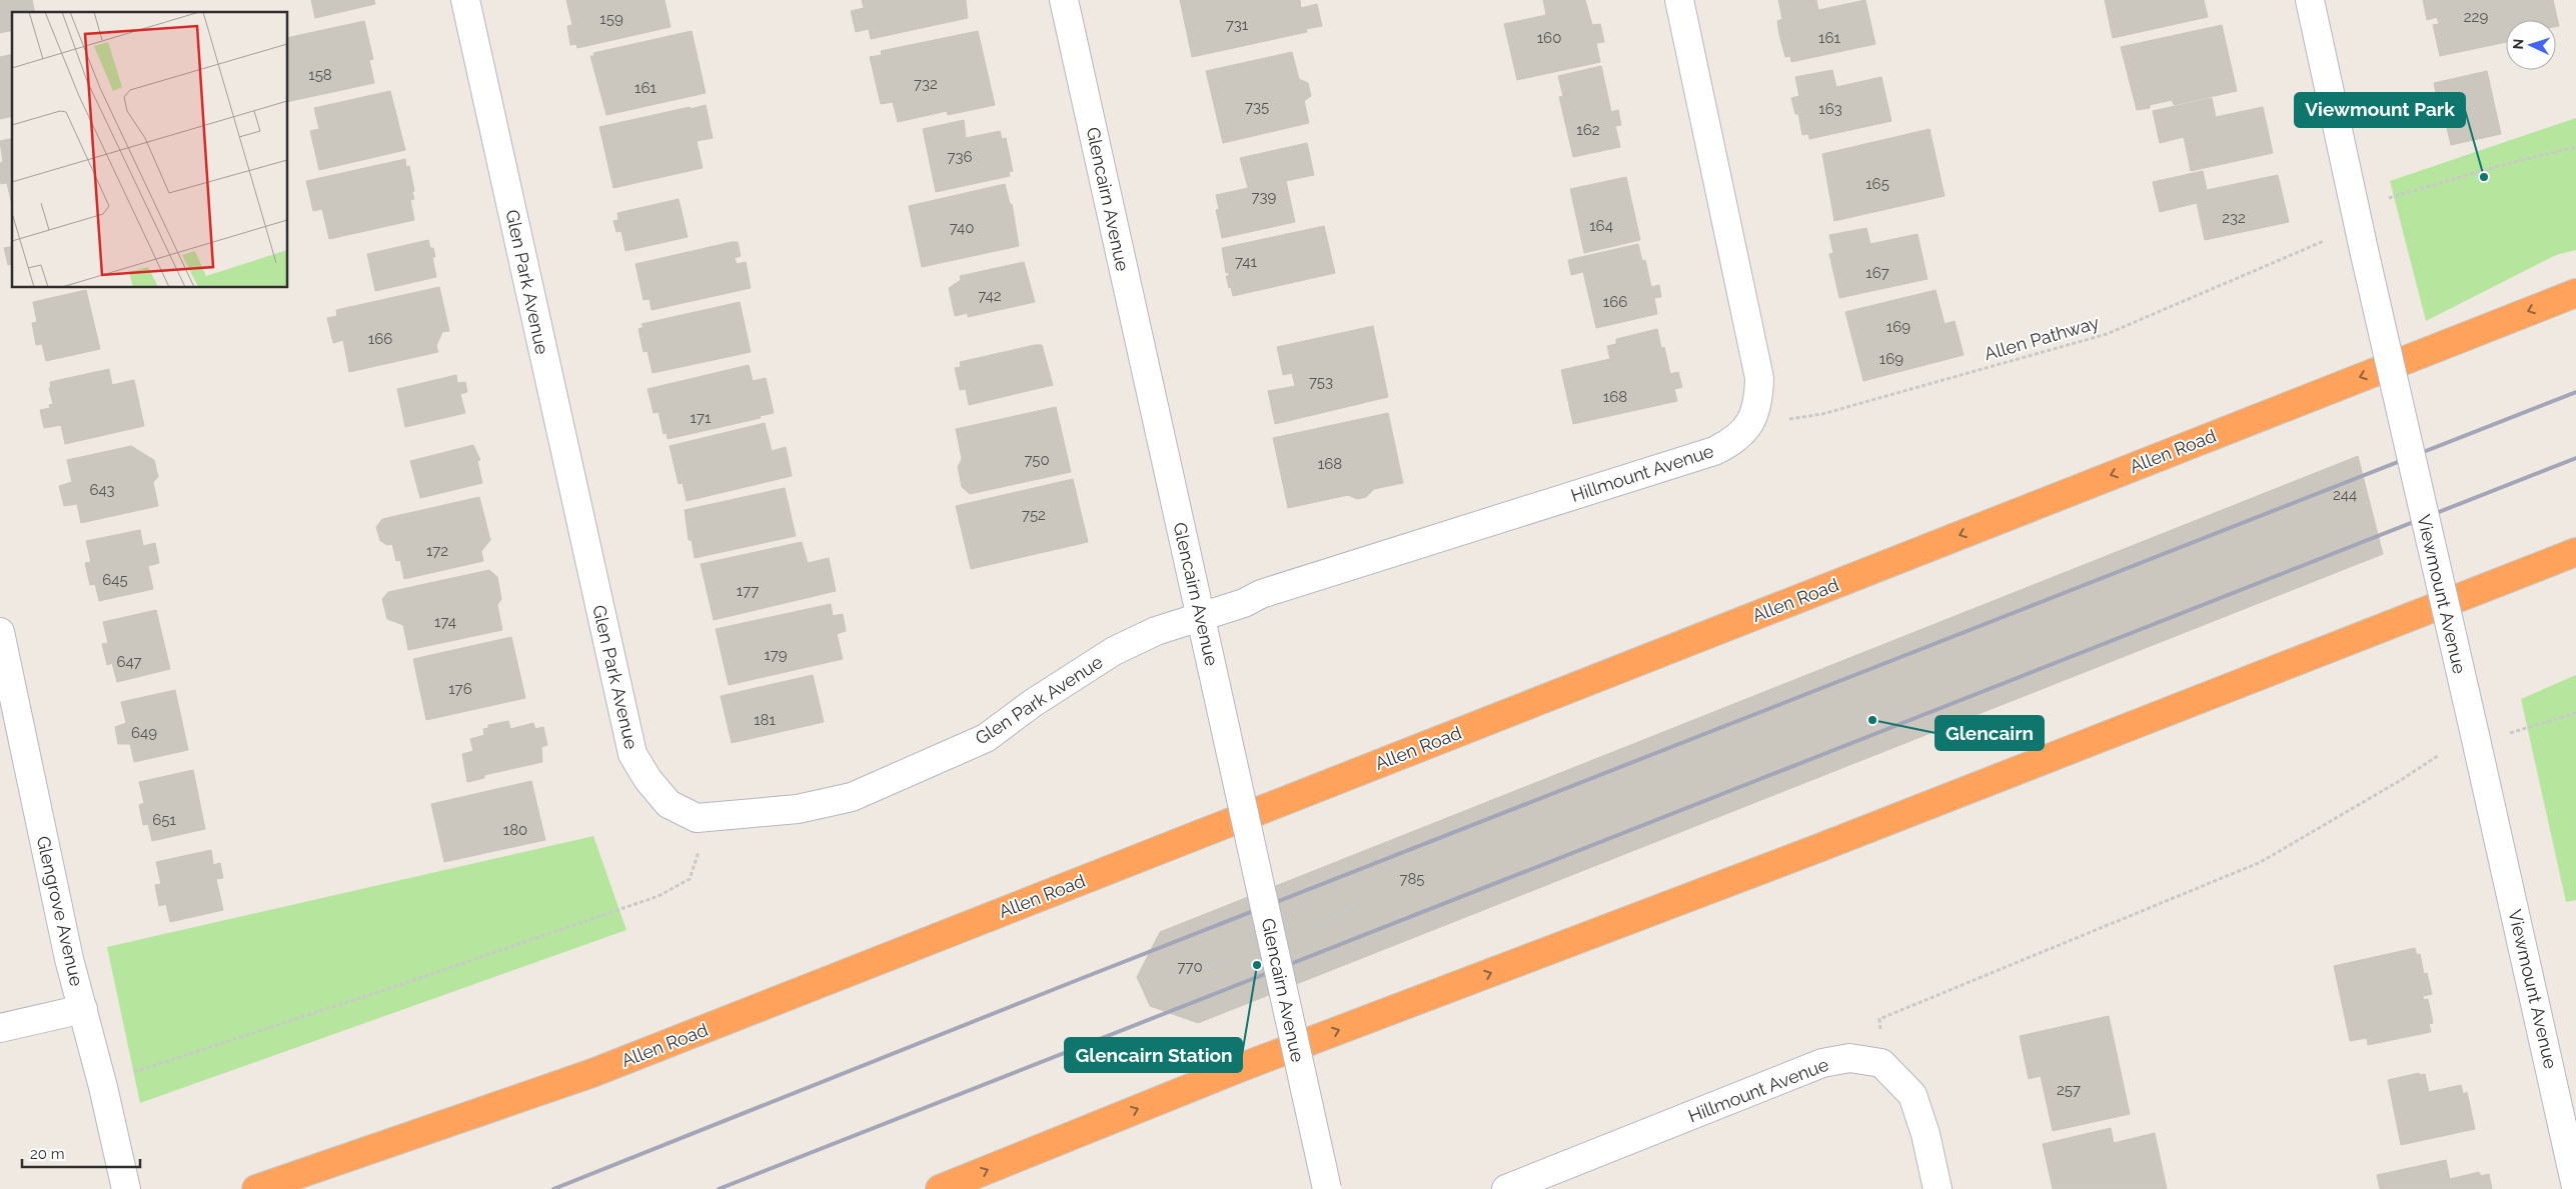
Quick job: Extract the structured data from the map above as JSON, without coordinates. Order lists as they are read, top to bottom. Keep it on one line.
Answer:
{"streets":{"highway":["Allen Road"],"street":["Glencairn Avenue","Glen Park Avenue","Hillmount Avenue","Viewmount Avenue","Glengrove Avenue"],"path":["Allen Pathway"]},"crossings":[["Glencairn Avenue","Glen Park Avenue"],["Glencairn Avenue","Hillmount Avenue"],["Glen Park Avenue","Hillmount Avenue"],["Allen Pathway","Hillmount Avenue"]],"places":["Viewmount Park","Glencairn","Glencairn Station"],"house_numbers":["229","159","731","160","161","158","732","161","735","163","162","736","165","739","232","164","740","741","167","742","166","169","166","169","753","168","171","750","168","643","244","752","172","645","177","174","179","647","176","181","649","651","180","785","770","257"],"scale_bar":"20 m","north":"left"}
